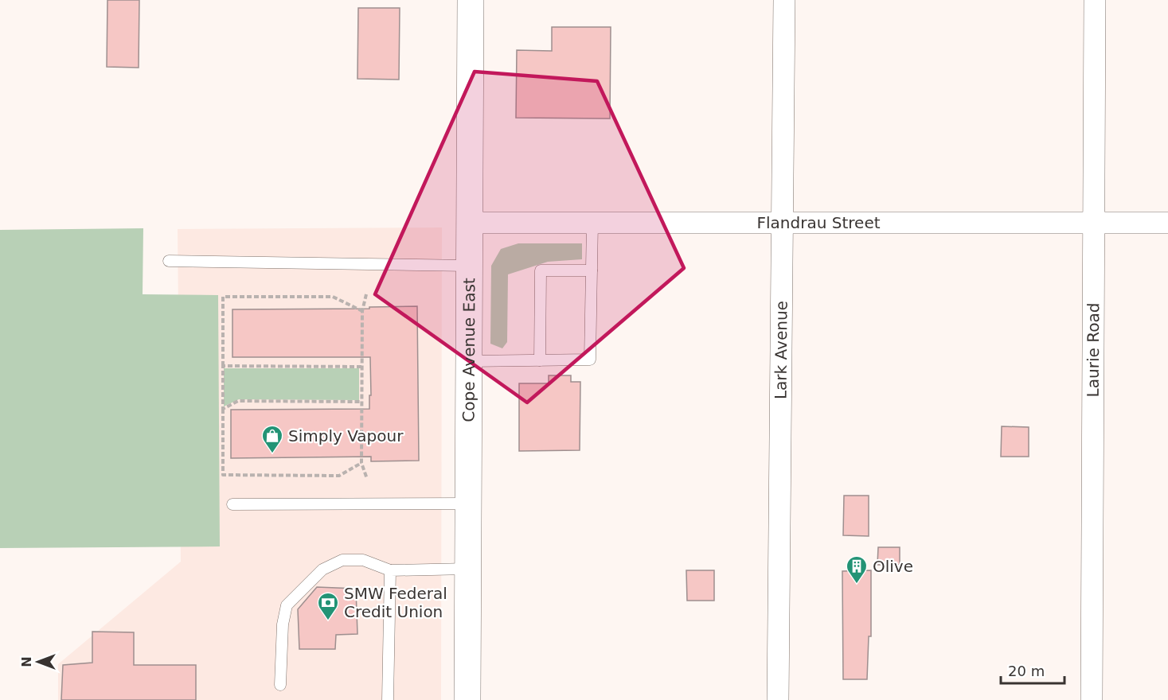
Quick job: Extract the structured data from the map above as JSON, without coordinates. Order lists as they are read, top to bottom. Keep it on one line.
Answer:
{"streets":{"street":["Flandrau Street","Cope Avenue East","Lark Avenue","Laurie Road"]},"crossings":[["Flandrau Street","Cope Avenue East"],["Flandrau Street","Lark Avenue"],["Flandrau Street","Laurie Road"]],"places":{"shop":["Simply Vapour"],"building":["Olive"],"bank":["SMW Federal Credit Union"]},"scale_bar":"20 m","north":"left"}
